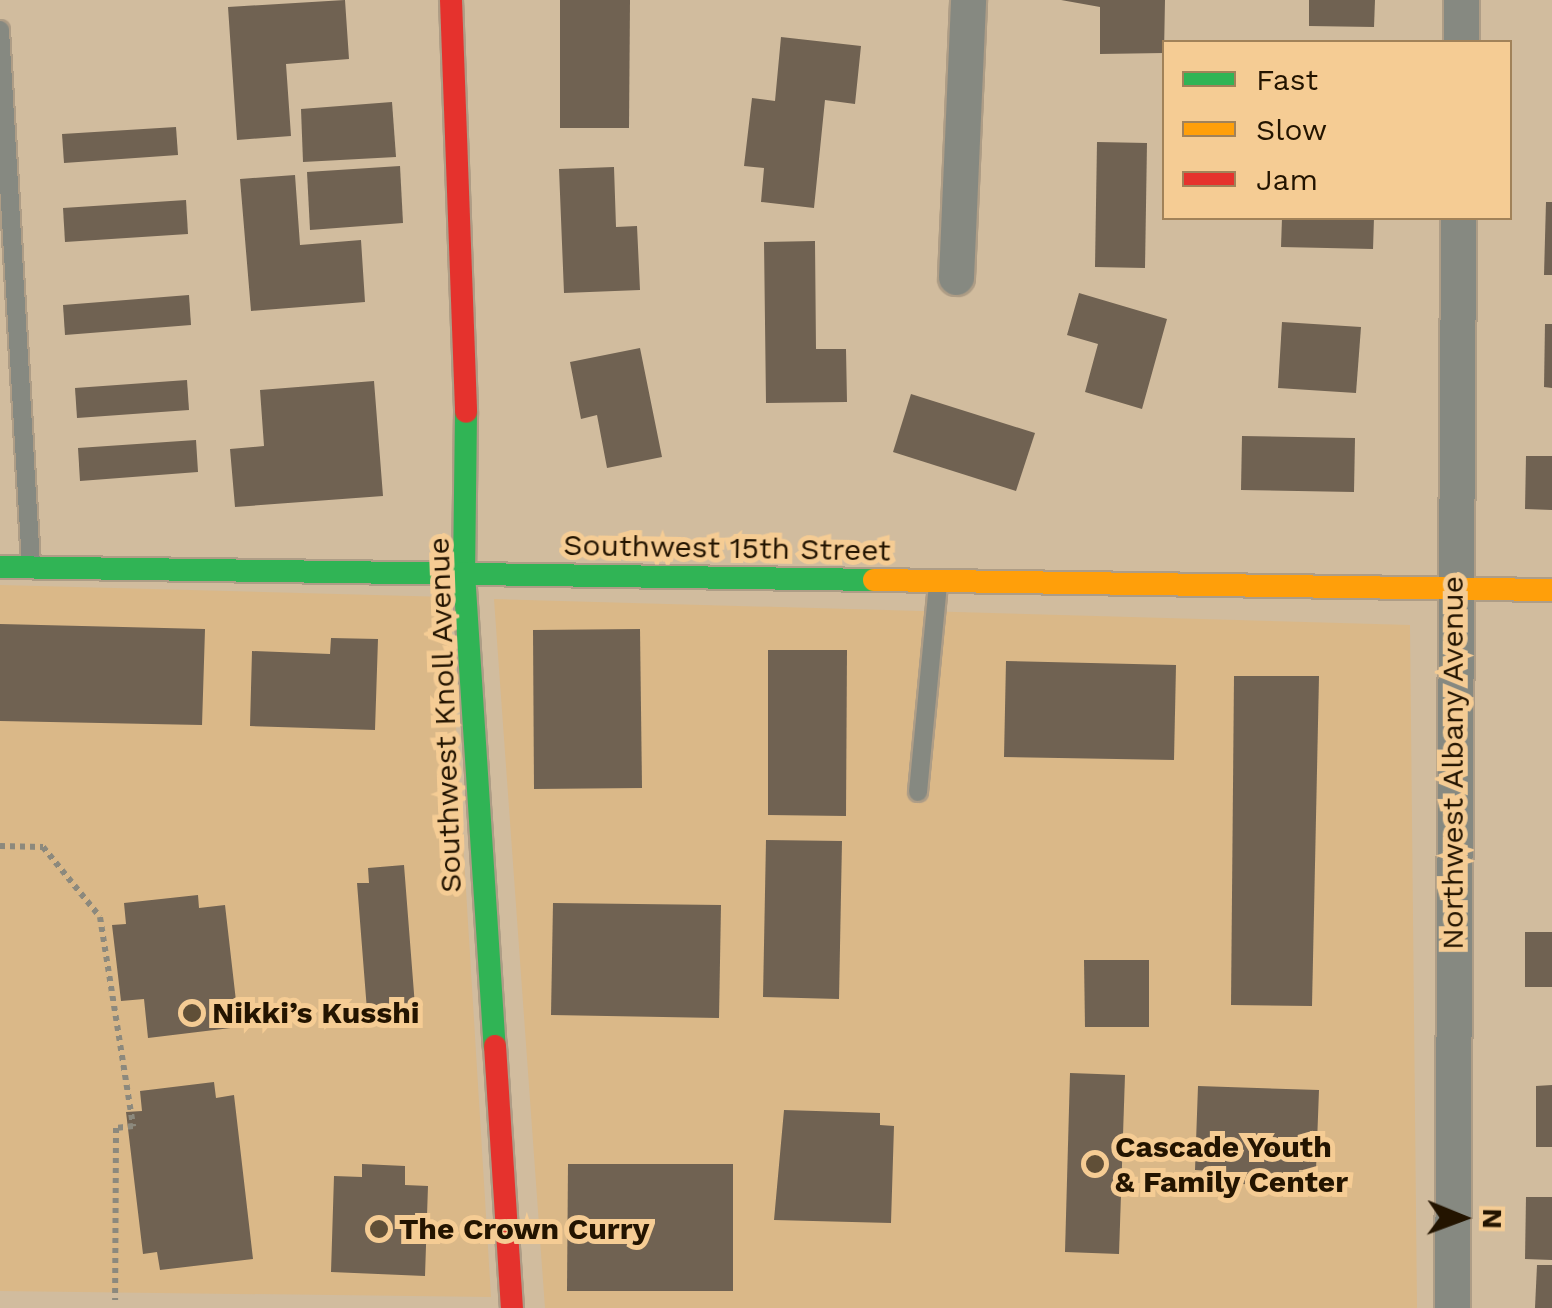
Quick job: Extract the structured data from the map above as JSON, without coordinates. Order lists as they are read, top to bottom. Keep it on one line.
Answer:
{"streets":{"street":["Southwest 15th Street","Southwest Knoll Avenue","Northwest Albany Avenue"]},"crossings":[["Southwest 15th Street","Southwest Knoll Avenue"],["Southwest 15th Street","Northwest Albany Avenue"]],"places":["Nikki’s Kusshi","Cascade Youth & Family Center","The Crown Curry"],"legend":["Fast","Slow","Jam"],"north":"right"}
